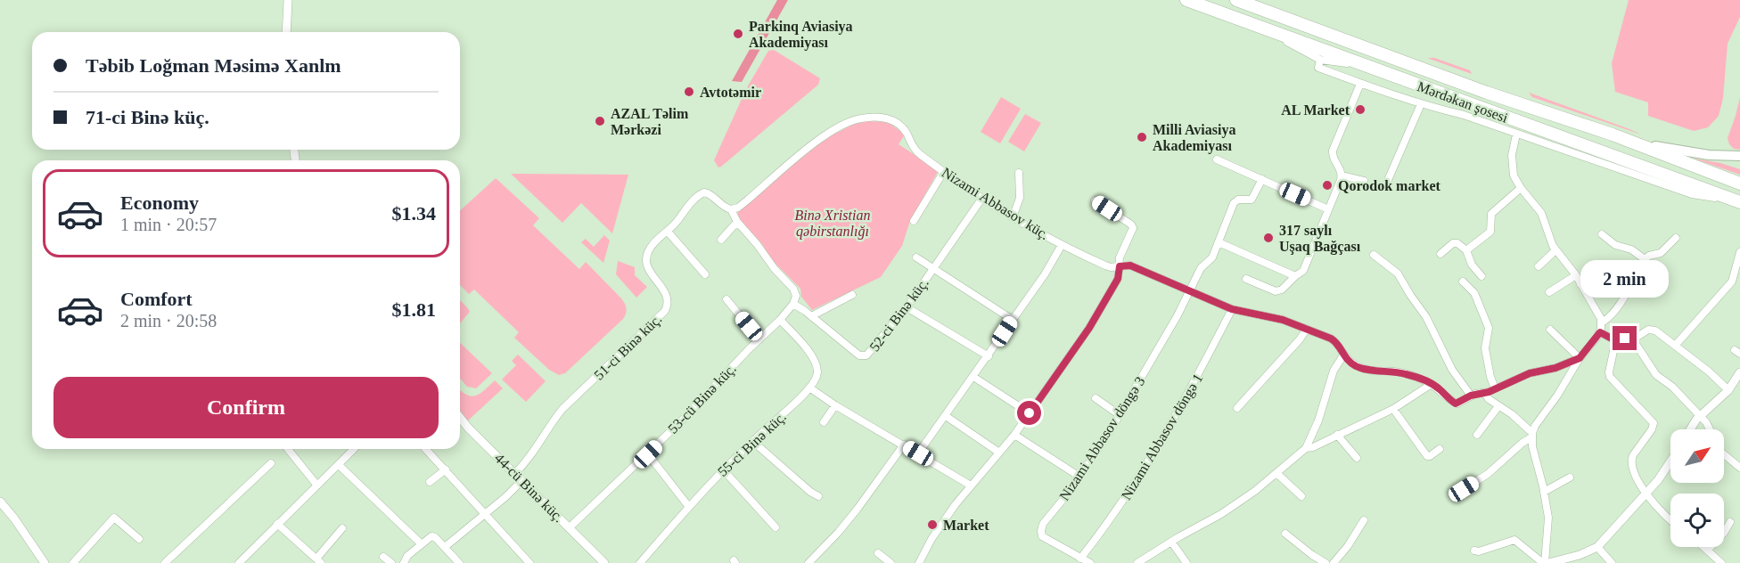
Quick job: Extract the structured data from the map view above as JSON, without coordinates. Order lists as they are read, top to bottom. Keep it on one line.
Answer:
{"streets":{"highway":["Mərdəkan şosesi"],"street":["Nizami Abbasov küç.","52-ci Binə küç.","51-ci Binə küç.","53-cü Binə küç.","Nizami Abbasov döngə 1","Nizami Abbasov döngə 3","55-ci Binə küç.","44-cü Binə küç."]},"crossings":[["Nizami Abbasov küç.","52-ci Binə küç."],["Nizami Abbasov küç.","51-ci Binə küç."],["Nizami Abbasov küç.","Nizami Abbasov döngə 1"],["Nizami Abbasov küç.","Nizami Abbasov döngə 3"],["52-ci Binə küç.","53-cü Binə küç."],["51-ci Binə küç.","44-cü Binə küç."],["53-cü Binə küç.","44-cü Binə küç."],["Nizami Abbasov döngə 1","Nizami Abbasov döngə 3"]],"parks":["Binə Xristian qəbirstanlığı"],"places":["Parkinq Aviasiya Akademiyası","Avtotəmir","AL Market","AZAL Təlim Mərkəzi","Milli Aviasiya Akademiyası","Qorodok market","317 saylı Uşaq Bağçası","Market"],"north":"top right","page":{"banner":["Təbib Loğman Məsimə Xanlm","71-ci Binə küç."],"list":[{"name":"Economy","note":"1 min · 20:57","value":"$1.34"},{"name":"Comfort","note":"2 min · 20:58","value":"$1.81"}],"bubble":"2 min","buttons":"Confirm"}}
